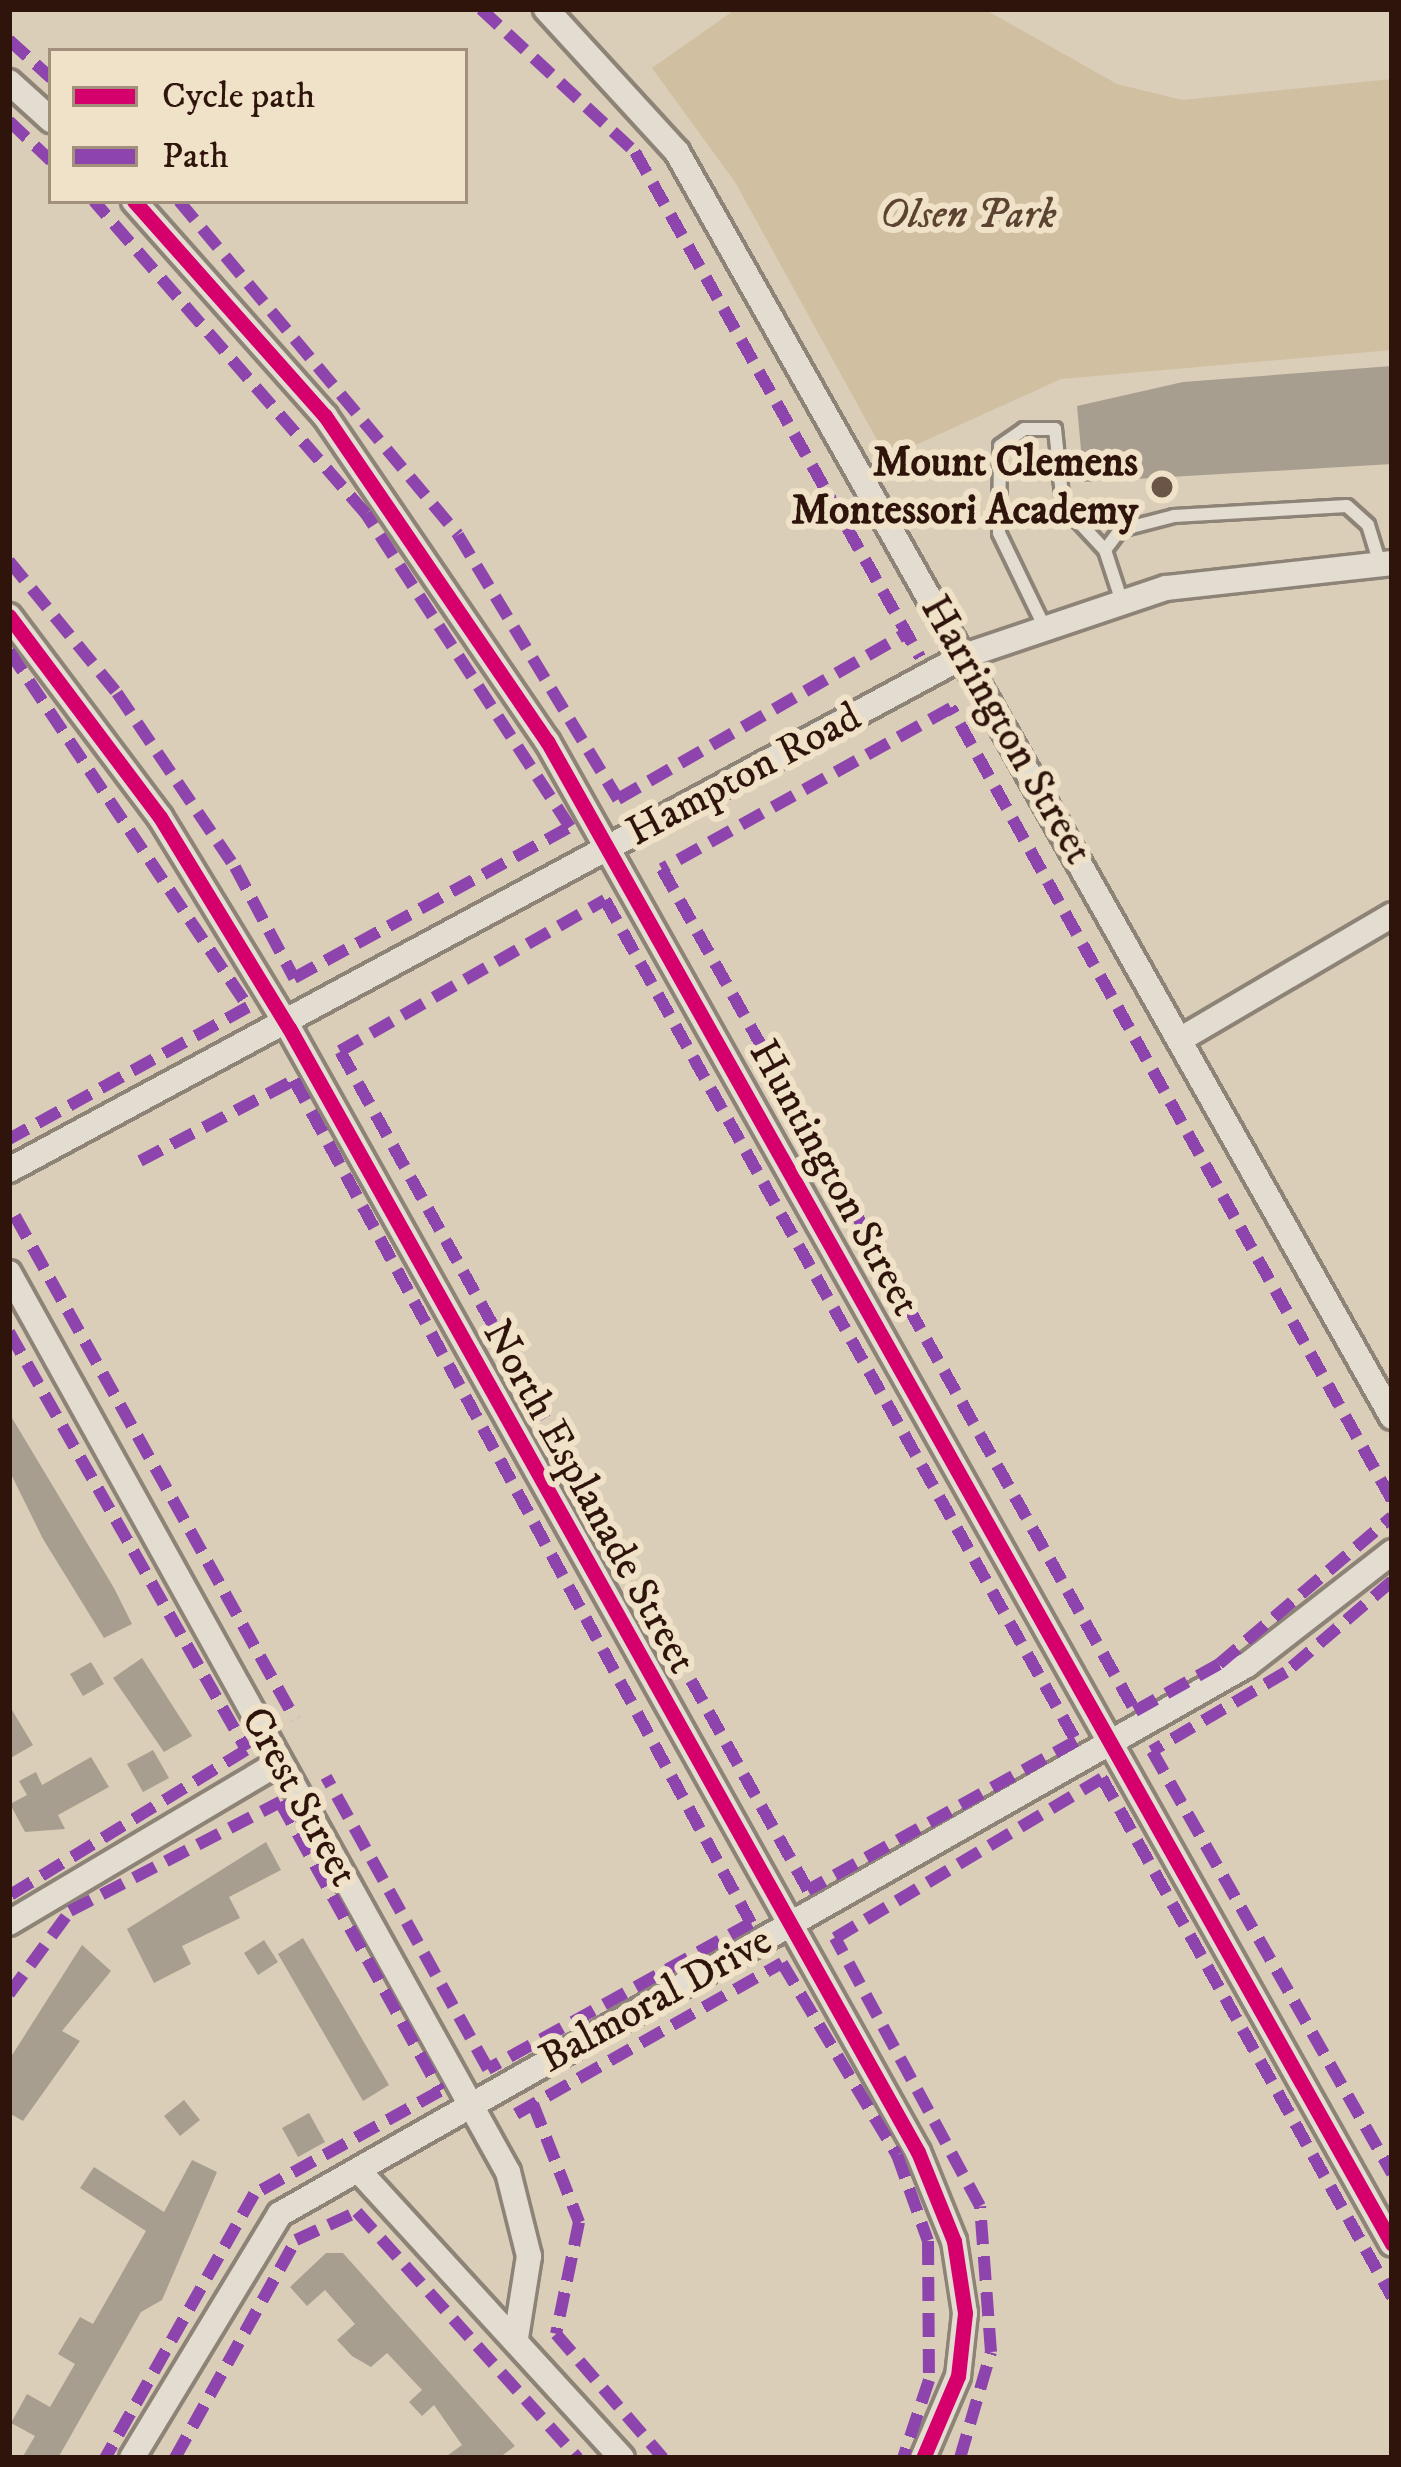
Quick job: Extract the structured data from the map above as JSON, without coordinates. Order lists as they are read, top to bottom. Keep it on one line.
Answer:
{"streets":{"street":["Harrington Street","Hampton Road","Huntington Street","North Esplanade Street","Crest Street","Balmoral Drive"]},"crossings":[["Harrington Street","Hampton Road"],["Hampton Road","Huntington Street"],["Hampton Road","North Esplanade Street"],["Huntington Street","Balmoral Drive"],["North Esplanade Street","Balmoral Drive"],["Crest Street","Balmoral Drive"]],"parks":["Olsen Park"],"places":["Mount Clemens Montessori Academy"],"legend":["Cycle path","Path"]}
